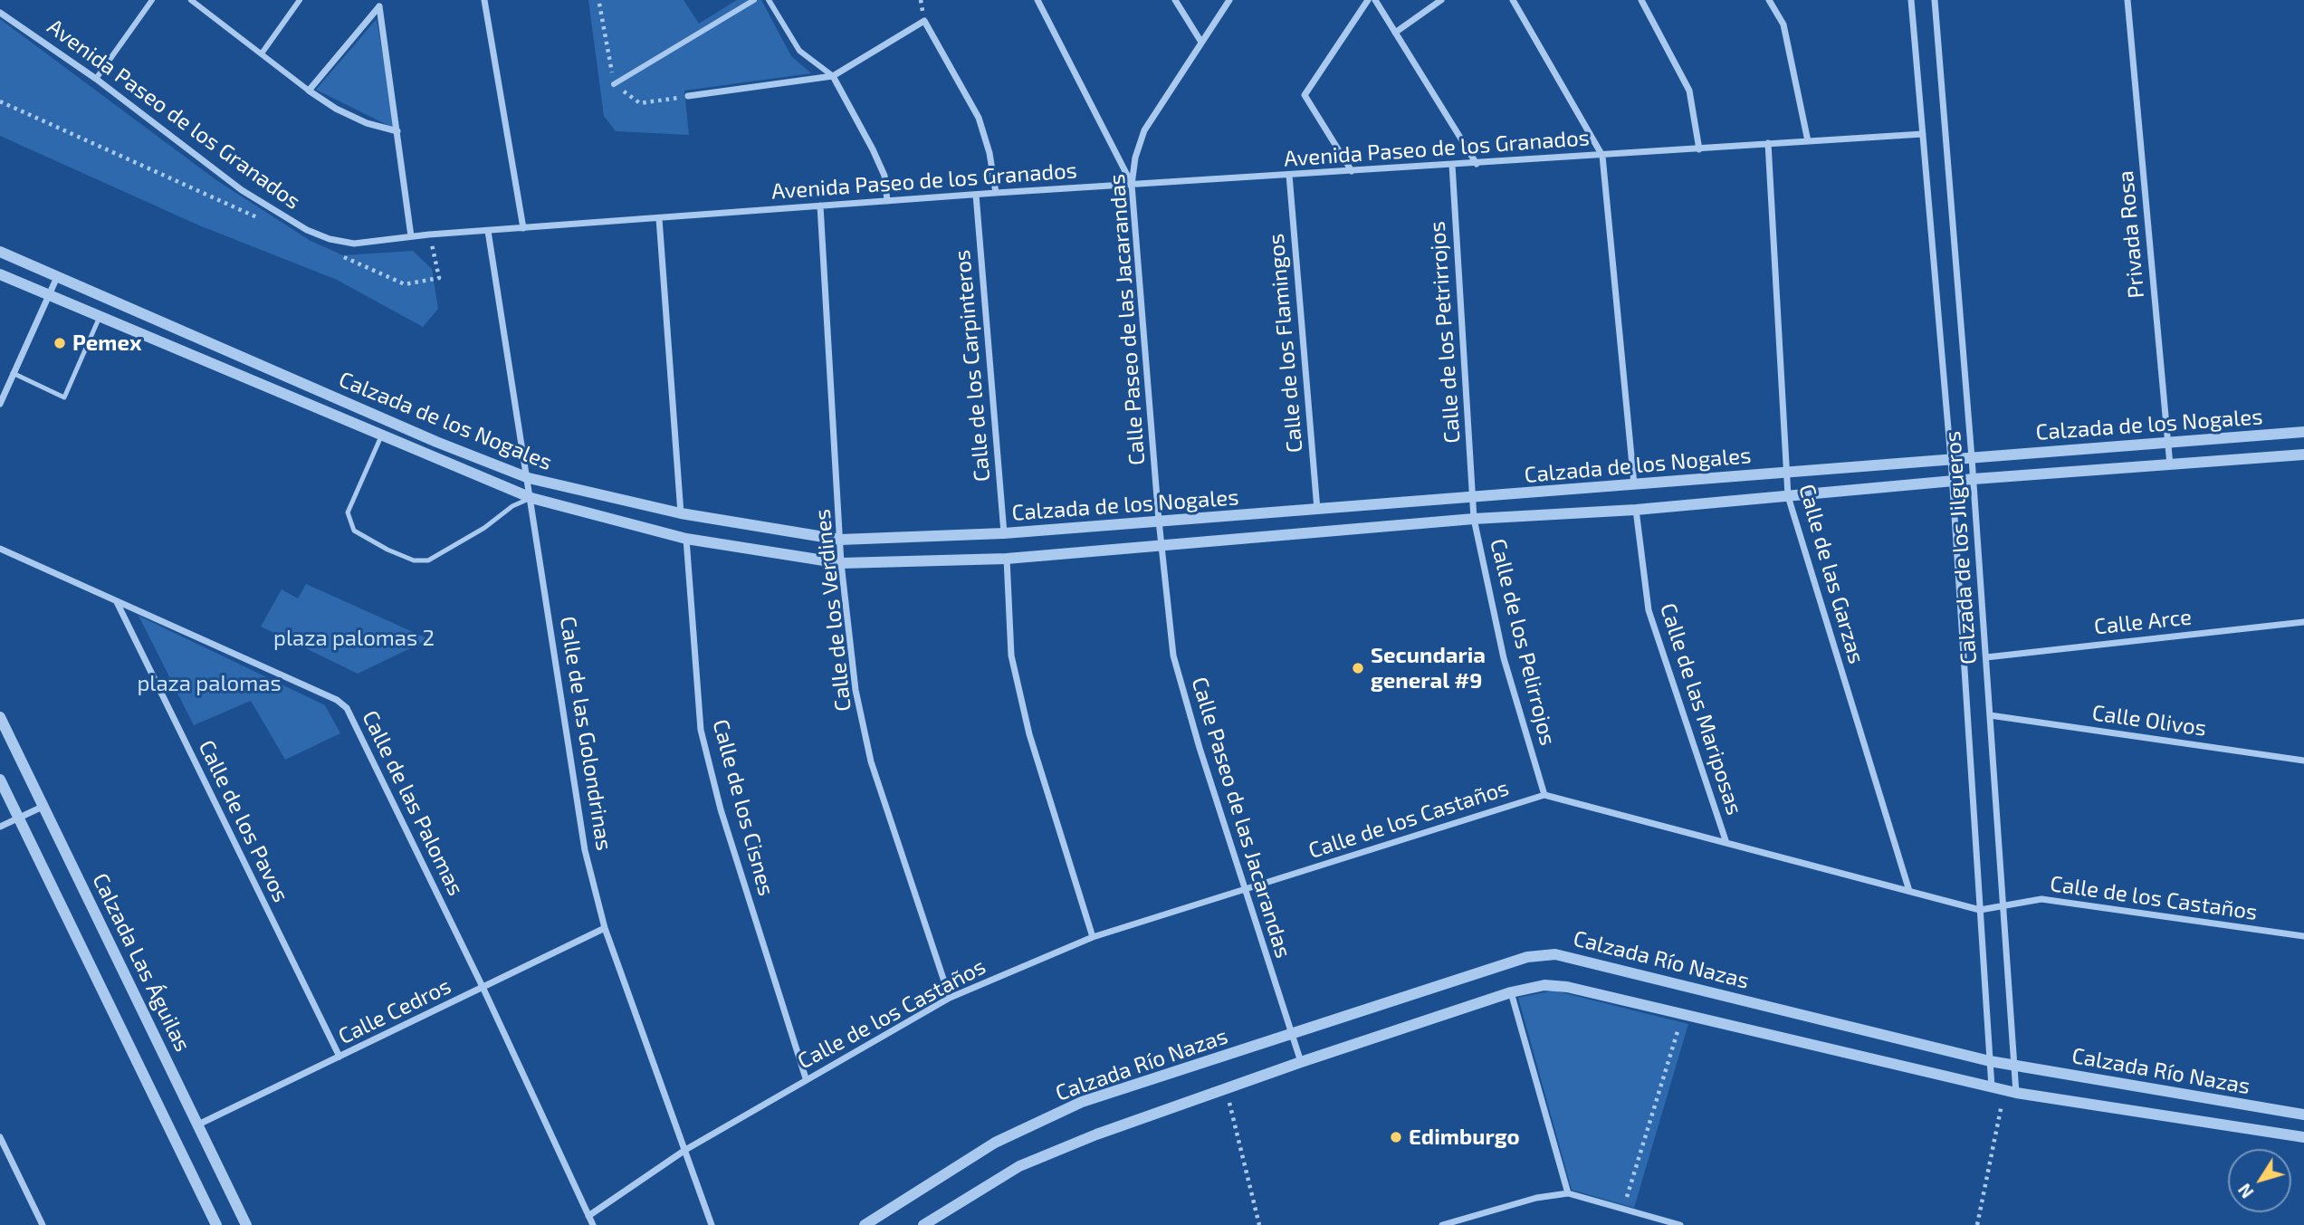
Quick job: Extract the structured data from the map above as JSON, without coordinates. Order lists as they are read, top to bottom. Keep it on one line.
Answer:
{"streets":{"street":["Avenida Paseo de los Granados","Privada Rosa","Calle Paseo de las Jacarandas","Calle de los Petrirrojos","Calle de los Flamingos","Calle de los Carpinteros","Calzada de los Nogales","Calzada de los Jilgueros","Calle de las Garzas","Calle de los Verdines","Calle Arce","Calle de los Pelirrojos","Calle de las Mariposas","Calle Olivos","Calle de las Golondrinas","Calle de las Palomas","Calle de los Cisnes","Calle de los Castaños","Calle de los Pavos","Calzada Río Nazas","Calzada Las Águilas","Calle Cedros"]},"crossings":[["Avenida Paseo de los Granados","Calle Paseo de las Jacarandas"],["Avenida Paseo de los Granados","Calle de los Petrirrojos"],["Avenida Paseo de los Granados","Calle de los Flamingos"],["Avenida Paseo de los Granados","Calle de los Carpinteros"],["Avenida Paseo de los Granados","Calzada de los Jilgueros"],["Avenida Paseo de los Granados","Calle de las Garzas"],["Avenida Paseo de los Granados","Calle de los Verdines"],["Avenida Paseo de los Granados","Calle de las Golondrinas"],["Privada Rosa","Calzada de los Nogales"],["Calle Paseo de las Jacarandas","Calzada de los Nogales"],["Calle Paseo de las Jacarandas","Calle de los Castaños"],["Calle Paseo de las Jacarandas","Calzada Río Nazas"],["Calle de los Petrirrojos","Calzada de los Nogales"],["Calle de los Petrirrojos","Calle de los Pelirrojos"],["Calle de los Flamingos","Calzada de los Nogales"],["Calle de los Carpinteros","Calzada de los Nogales"],["Calzada de los Nogales","Calzada de los Jilgueros"],["Calzada de los Nogales","Calle de las Garzas"],["Calzada de los Nogales","Calle de los Verdines"],["Calzada de los Nogales","Calle de los Pelirrojos"],["Calzada de los Nogales","Calle de las Mariposas"],["Calzada de los Nogales","Calle de las Golondrinas"],["Calzada de los Nogales","Calle de los Cisnes"],["Calzada de los Jilgueros","Calle Arce"],["Calzada de los Jilgueros","Calle Olivos"],["Calzada de los Jilgueros","Calle de los Castaños"],["Calzada de los Jilgueros","Calzada Río Nazas"],["Calle de las Garzas","Calle de los Castaños"],["Calle de los Verdines","Calle de los Castaños"],["Calle de los Pelirrojos","Calle de los Castaños"],["Calle de las Mariposas","Calle de los Castaños"],["Calle de las Golondrinas","Calle de los Castaños"],["Calle de las Golondrinas","Calle Cedros"],["Calle de las Palomas","Calle de los Castaños"],["Calle de las Palomas","Calle de los Pavos"],["Calle de las Palomas","Calle Cedros"],["Calle de los Cisnes","Calle de los Castaños"],["Calle de los Pavos","Calle Cedros"],["Calzada Las Águilas","Calle Cedros"]],"parks":["plaza palomas 2","plaza palomas"],"places":["Pemex","Secundaria general #9","Edimburgo"],"north":"bottom left"}
